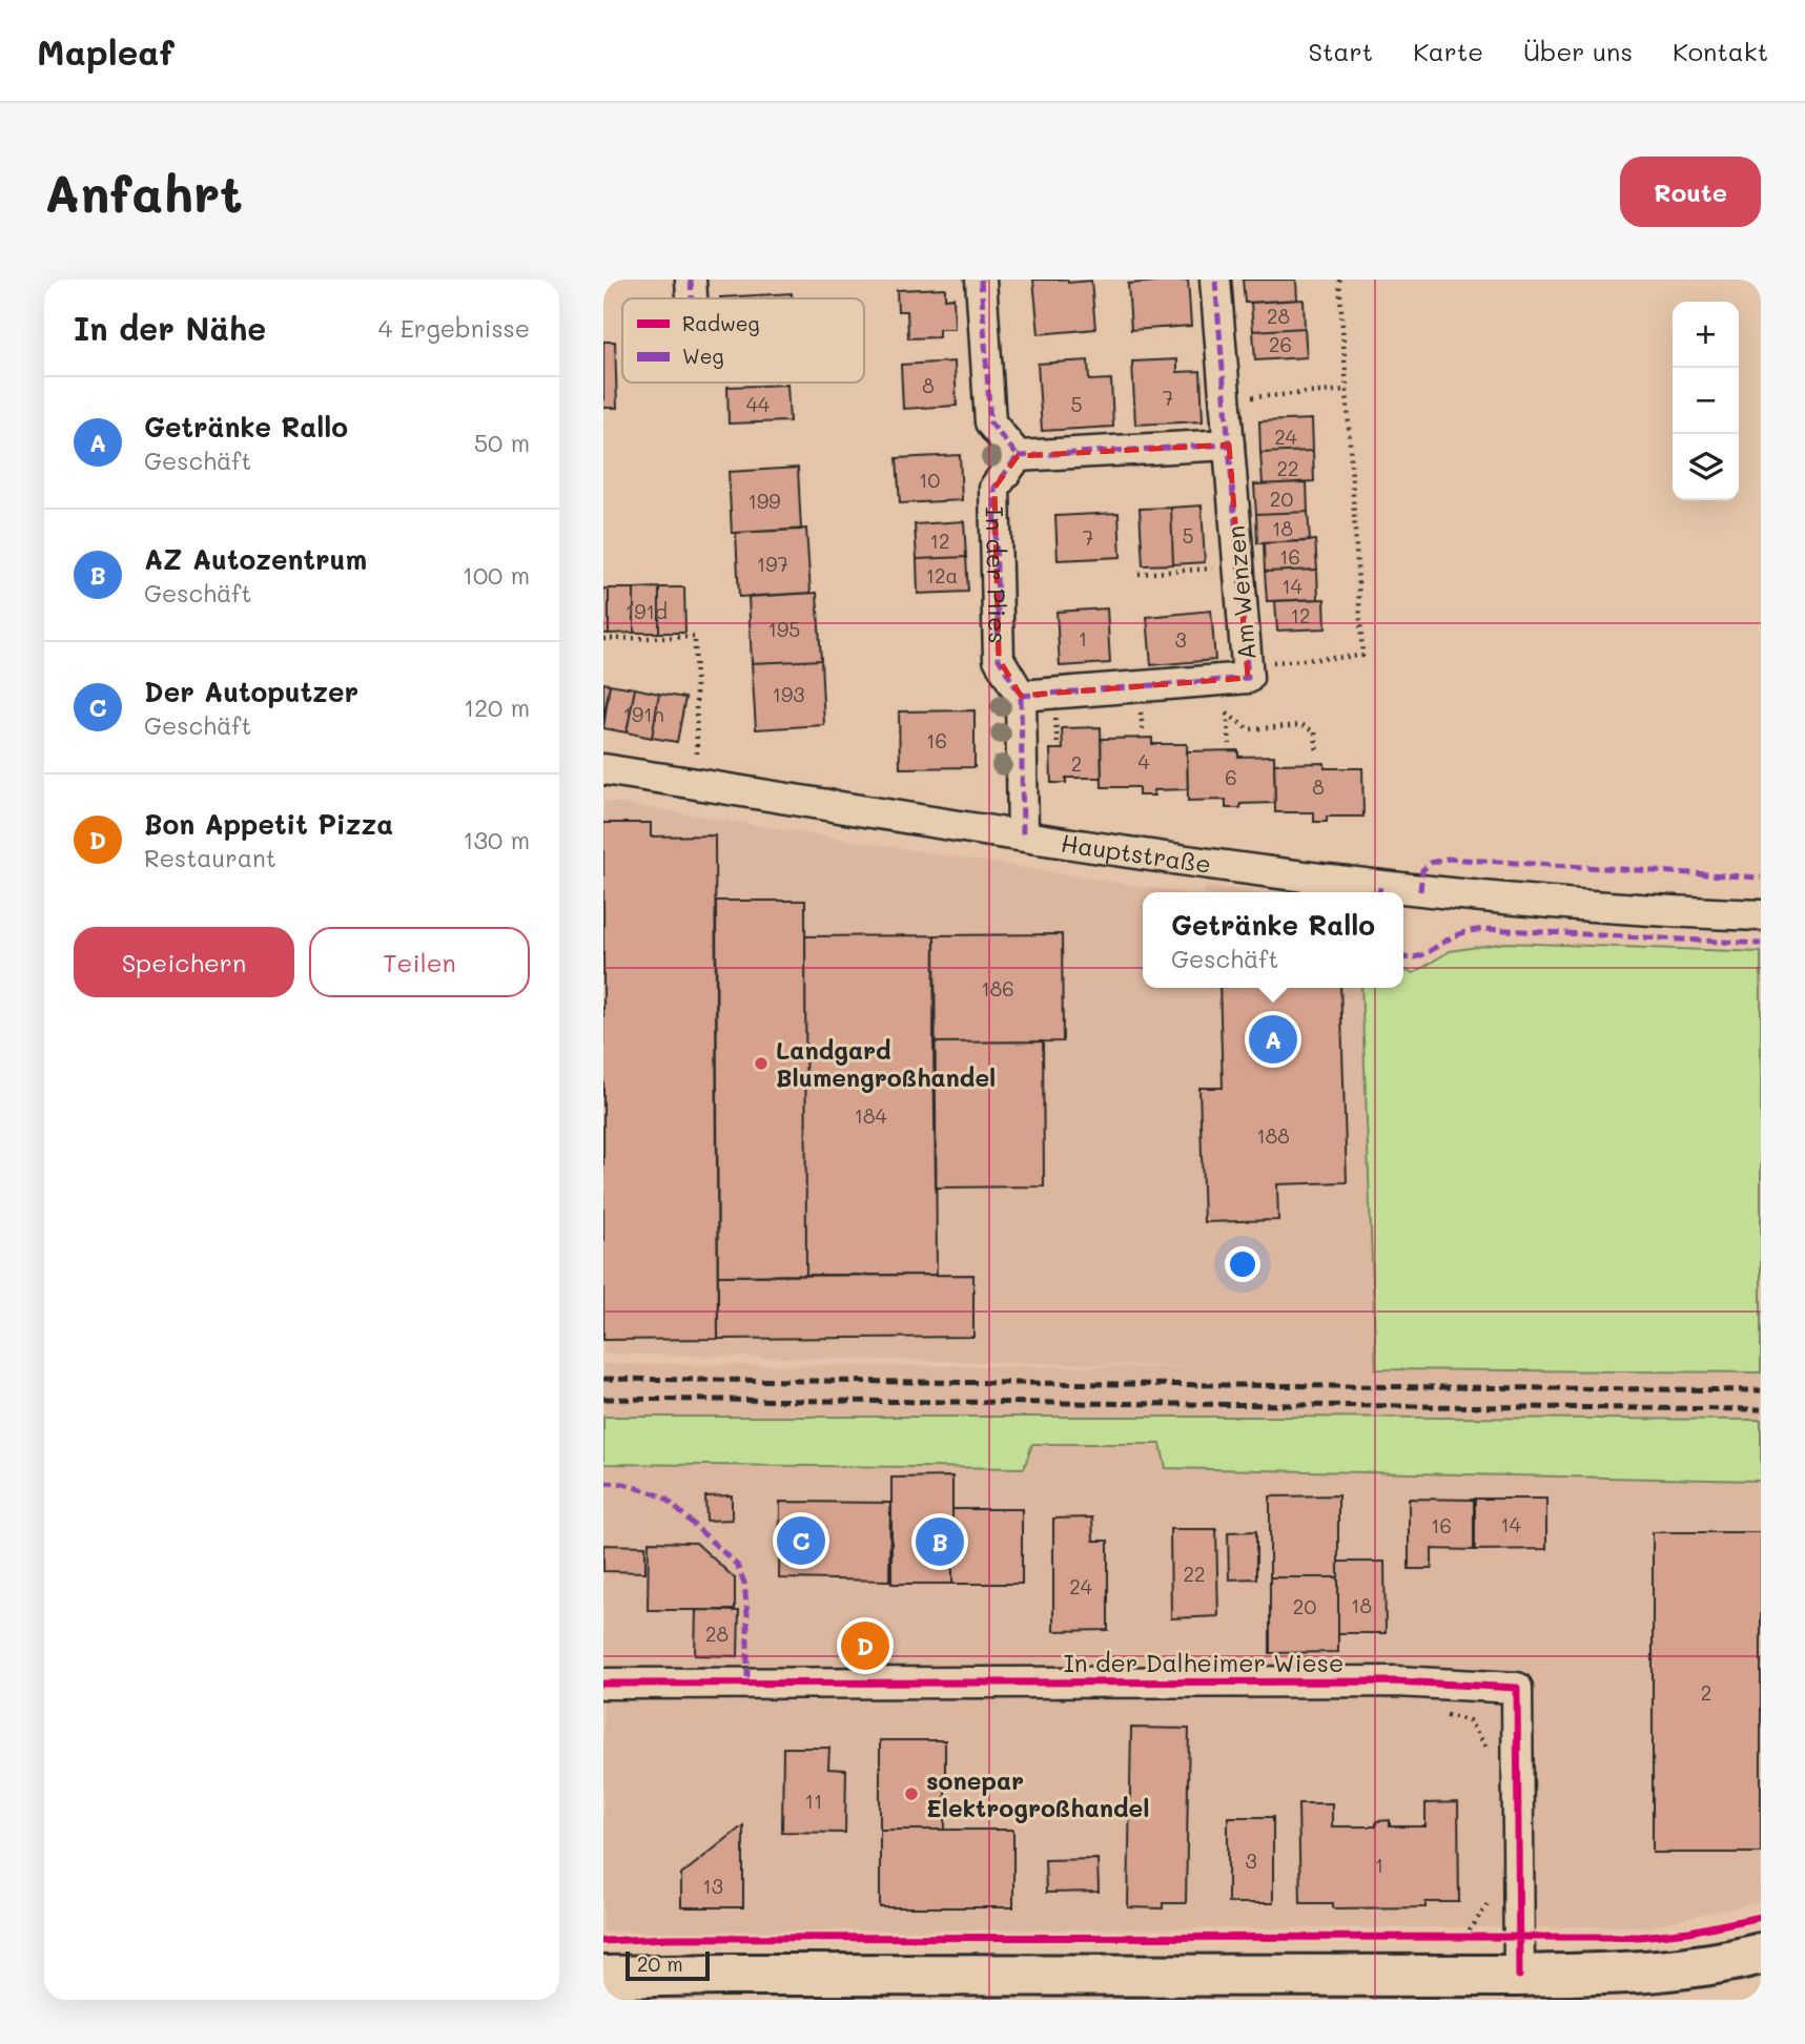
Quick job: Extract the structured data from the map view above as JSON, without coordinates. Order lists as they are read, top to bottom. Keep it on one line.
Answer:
{"streets":{"street":["In der Plies","Am Wenzen","Hauptstraße","In der Dalheimer Wiese"]},"crossings":[["In der Plies","Am Wenzen"],["In der Plies","Hauptstraße"]],"places":["Landgard Blumengroßhandel","sonepar Elektrogroßhandel"],"house_numbers":["28","26","8","7","44","5","24","22","10","20","199","18","5","7","12","16","197","12a","14","191d","12","195","1","3","193","191h","16","4","2","6","8","186","184","188","14","16","22","24","18","20","28","2","11","3","1","13"],"legend":["Radweg","Weg"],"scale_bar":"20 m","page":{"header":"Mapleaf","nav":["Start","Karte","Über uns","Kontakt"],"buttons":["Route",["Speichern","Teilen"]],"title":"Anfahrt","heading":["In der Nähe","4 Ergebnisse"],"map_buttons":["+","−"],"list":[{"mark":"A","name":"Getränke Rallo","note":"Geschäft","value":"50 m"},{"mark":"B","name":"AZ Autozentrum","note":"Geschäft","value":"100 m"},{"mark":"C","name":"Der Autoputzer","note":"Geschäft","value":"120 m"},{"mark":"D","name":"Bon Appetit Pizza","note":"Restaurant","value":"130 m"}],"popup":["Getränke Rallo","Geschäft"],"pins":["A","C","B","D"],"scale":"20 m"}}
